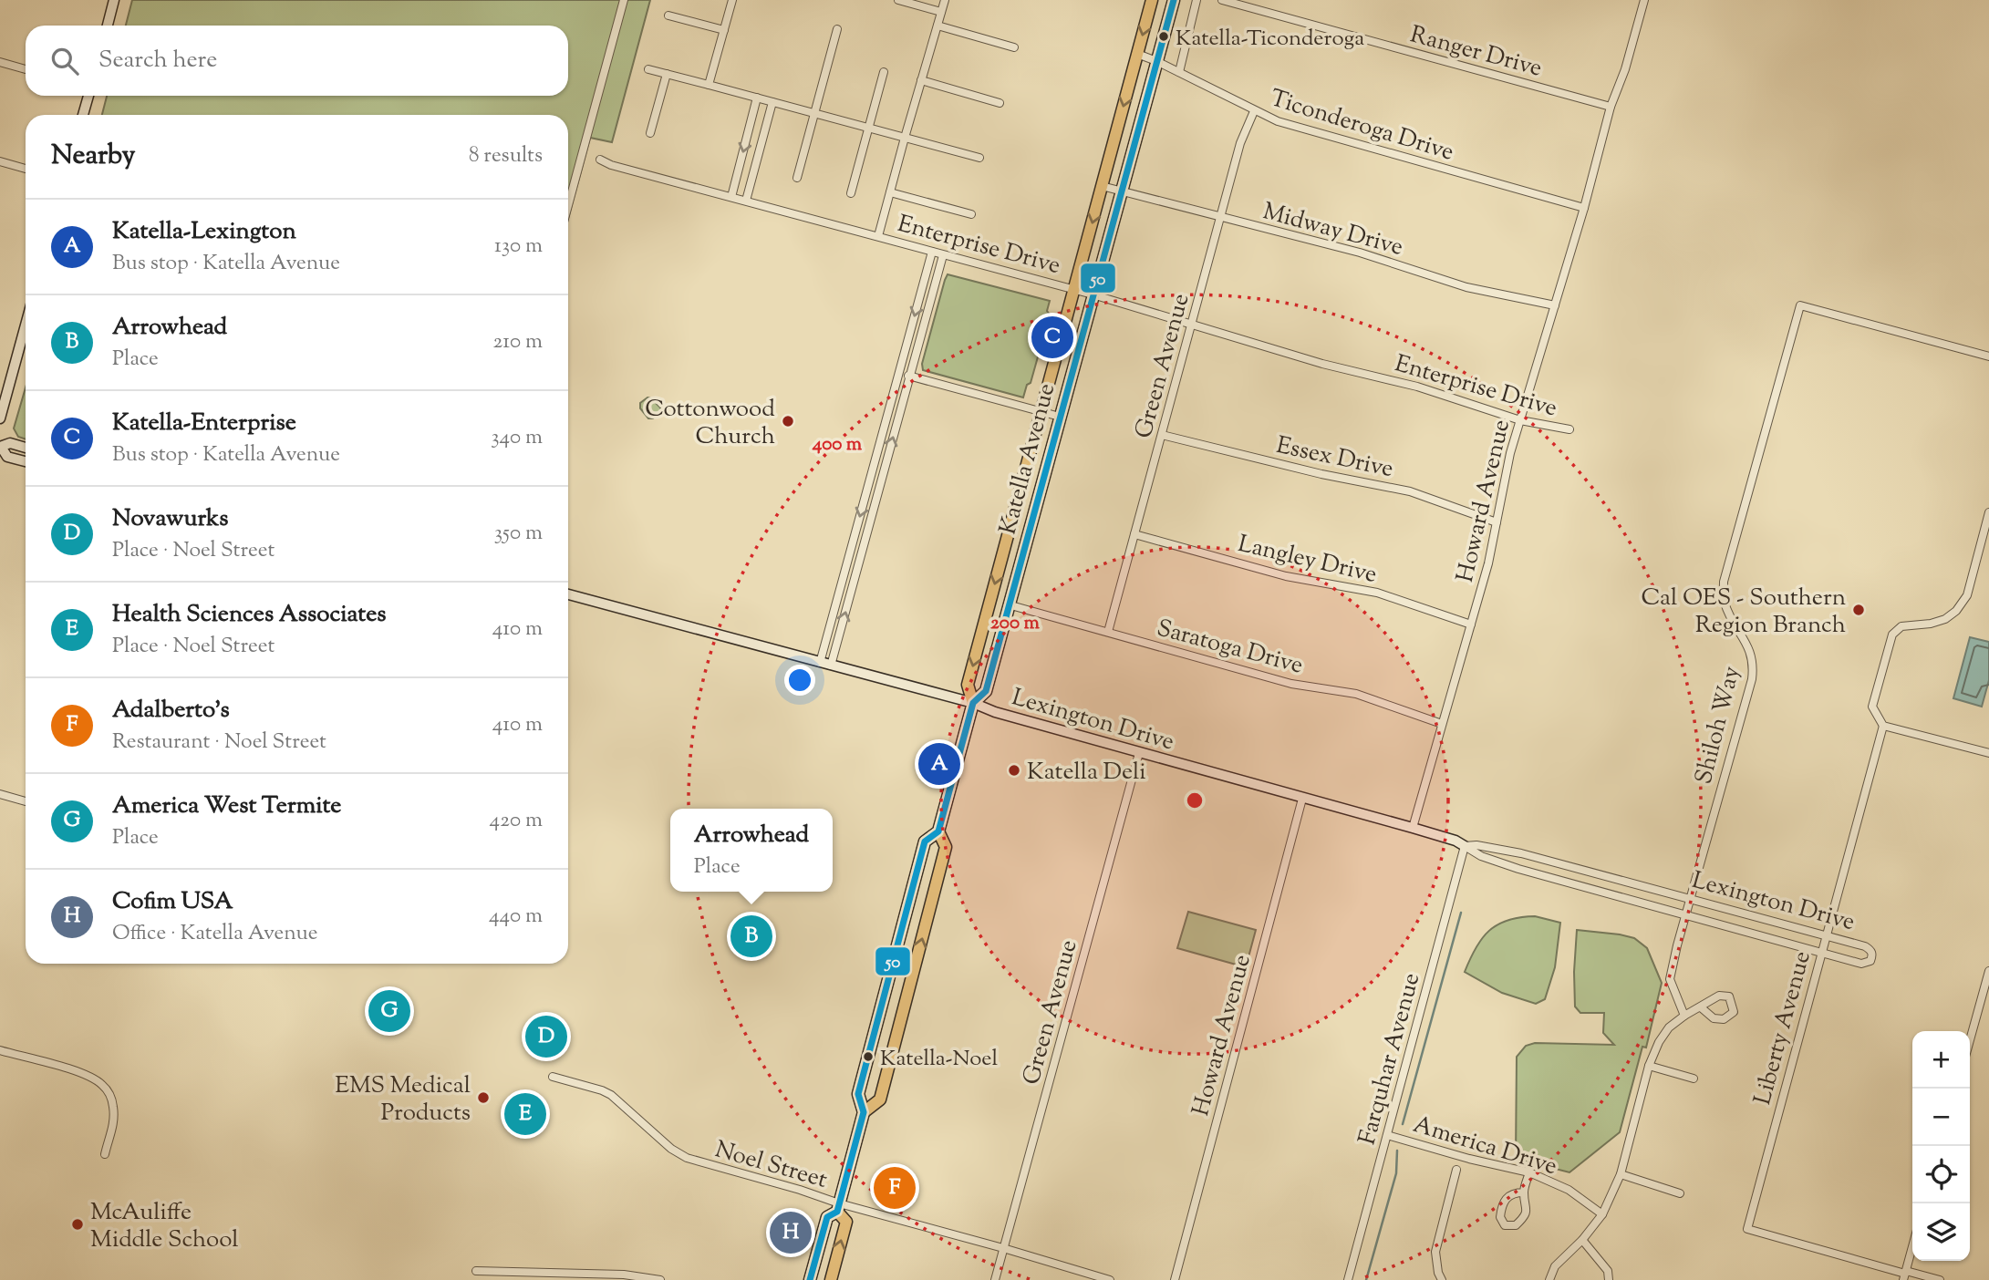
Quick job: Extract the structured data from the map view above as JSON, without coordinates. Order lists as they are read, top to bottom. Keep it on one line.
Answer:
{"streets":{"main road":["Katella Avenue"],"street":["Ranger Drive","Ticonderoga Drive","Midway Drive","Enterprise Drive","Green Avenue","Essex Drive","Howard Avenue","Langley Drive","Saratoga Drive","Lexington Drive","Shiloh Way","Liberty Avenue","Farquhar Avenue","America Drive","Noel Street"]},"crossings":[["Ranger Drive","Howard Avenue"],["Ticonderoga Drive","Green Avenue"],["Ticonderoga Drive","Katella Avenue"],["Ticonderoga Drive","Howard Avenue"],["Midway Drive","Green Avenue"],["Midway Drive","Katella Avenue"],["Midway Drive","Howard Avenue"],["Enterprise Drive","Green Avenue"],["Enterprise Drive","Katella Avenue"],["Enterprise Drive","Howard Avenue"],["Green Avenue","Essex Drive"],["Green Avenue","Langley Drive"],["Green Avenue","Saratoga Drive"],["Green Avenue","Lexington Drive"],["Green Avenue","Noel Street"],["Essex Drive","Howard Avenue"],["Katella Avenue","Saratoga Drive"],["Katella Avenue","Lexington Drive"],["Katella Avenue","Noel Street"],["Howard Avenue","Langley Drive"],["Howard Avenue","Saratoga Drive"],["Howard Avenue","Lexington Drive"],["Lexington Drive","Shiloh Way"],["Lexington Drive","Liberty Avenue"],["Lexington Drive","Farquhar Avenue"],["Farquhar Avenue","America Drive"]],"places":["Katella-Ticonderoga","Cottonwood Church","Cal OES - Southern Region Branch","Katella Deli","Katella-Noel","EMS Medical Products","McAuliffe Middle School"],"lines":["transit line 50"],"page":{"search":"Search here","heading":["Nearby","8 results"],"list":[{"mark":"A","name":"Katella-Lexington","note":"Bus stop · Katella Avenue","value":"130 m"},{"mark":"B","name":"Arrowhead","note":"Place","value":"210 m"},{"mark":"C","name":"Katella-Enterprise","note":"Bus stop · Katella Avenue","value":"340 m"},{"mark":"D","name":"Novawurks","note":"Place · Noel Street","value":"350 m"},{"mark":"E","name":"Health Sciences Associates","note":"Place · Noel Street","value":"410 m"},{"mark":"F","name":"Adalberto's","note":"Restaurant · Noel Street","value":"410 m"},{"mark":"G","name":"America West Termite","note":"Place","value":"420 m"},{"mark":"H","name":"Cofim USA","note":"Office · Katella Avenue","value":"440 m"}],"pins":["C","A","B","G","D","E","F","H"],"popup":["Arrowhead","Place"],"map_buttons":["+","−"]},"rings":["400 m","200 m"]}
